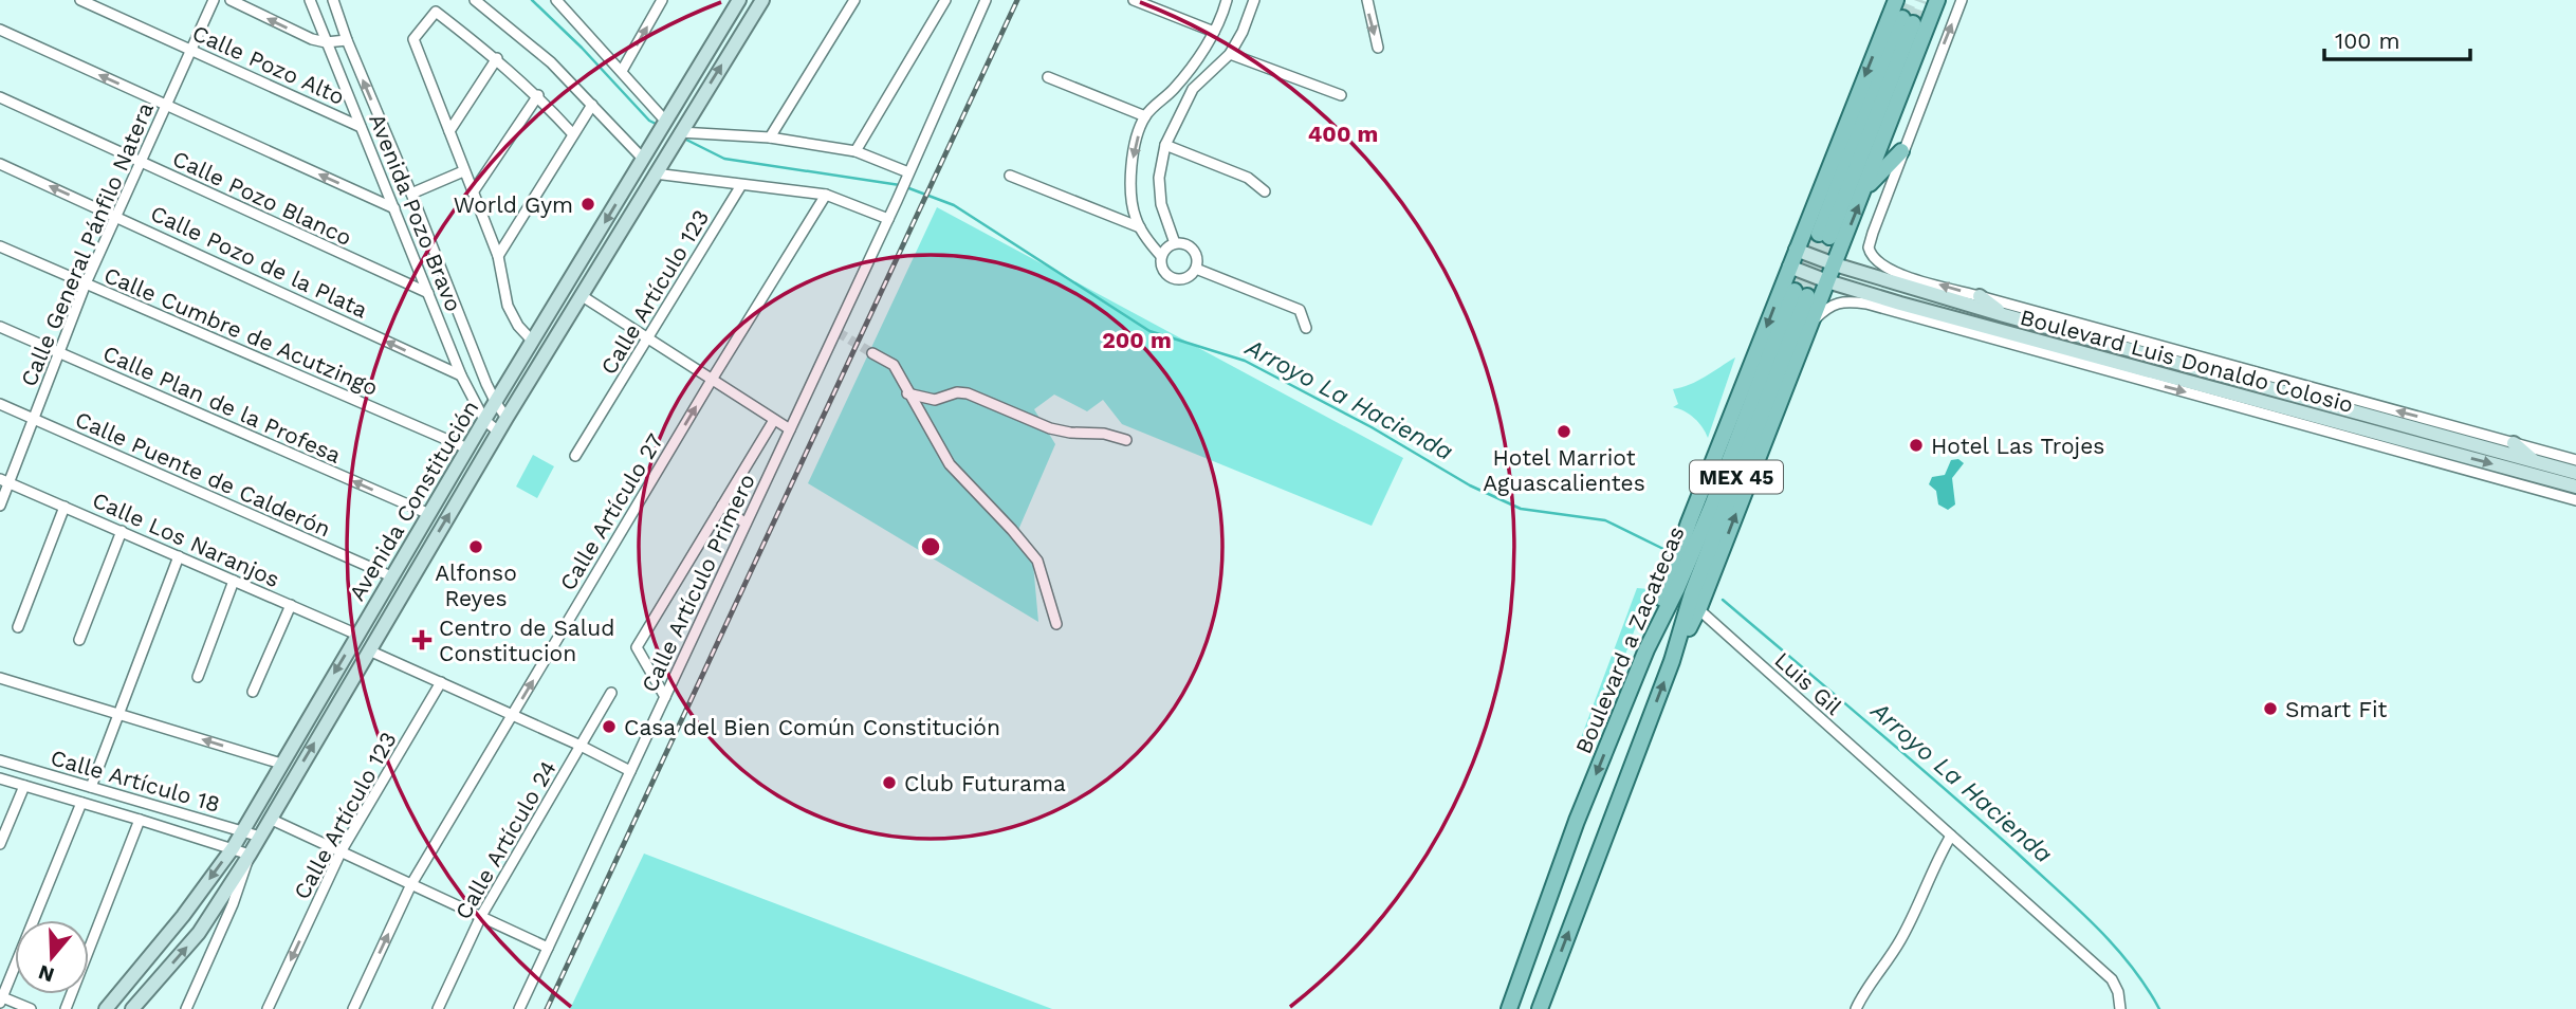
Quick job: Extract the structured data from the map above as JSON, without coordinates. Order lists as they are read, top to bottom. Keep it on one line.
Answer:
{"streets":{"main road":["Boulevard Luis Donaldo Colosio","MEX 45","Avenida Constitución","Boulevard a Zacatecas"],"street":["Calle Pozo Alto","Calle Pozo Blanco","Avenida Pozo Bravo","Calle General Pánfilo Natera","Calle Pozo de la Plata","Calle Artículo 123","Calle Cumbre de Acutzingo","Calle Plan de la Profesa","Calle Puente de Calderón","Calle Artículo 27","Calle Los Naranjos","Calle Artículo Primero","Luis Gil","Calle Artículo 18","Calle Artículo 24"]},"crossings":[["Calle Pozo Alto","Avenida Pozo Bravo"],["Calle Pozo Alto","Calle General Pánfilo Natera"],["Calle Pozo Blanco","Avenida Pozo Bravo"],["Calle Pozo Blanco","Calle General Pánfilo Natera"],["Avenida Pozo Bravo","Calle Pozo de la Plata"],["Avenida Pozo Bravo","Avenida Constitución"],["Calle General Pánfilo Natera","Calle Pozo de la Plata"],["Calle General Pánfilo Natera","Calle Cumbre de Acutzingo"],["Calle General Pánfilo Natera","Calle Plan de la Profesa"],["Calle General Pánfilo Natera","Calle Puente de Calderón"],["Calle General Pánfilo Natera","Calle Los Naranjos"],["Calle Cumbre de Acutzingo","Avenida Constitución"],["Calle Plan de la Profesa","Avenida Constitución"],["Calle Puente de Calderón","Avenida Constitución"],["Avenida Constitución","Calle Los Naranjos"],["Avenida Constitución","Calle Artículo 18"],["Boulevard a Zacatecas","Luis Gil"]],"one_way":["Calle Pozo de la Plata","Calle Plan de la Profesa","Calle Artículo 27"],"water":["Arroyo La Hacienda"],"places":{"other":["World Gym","Hotel Marriot Aguascalientes","Hotel Las Trojes","Alfonso Reyes","Smart Fit","Casa del Bien Común Constitución","Club Futurama"],"health":["Centro de Salud Constitucion"]},"scale_bar":"100 m","north":"bottom","rings":["400 m","200 m"]}
